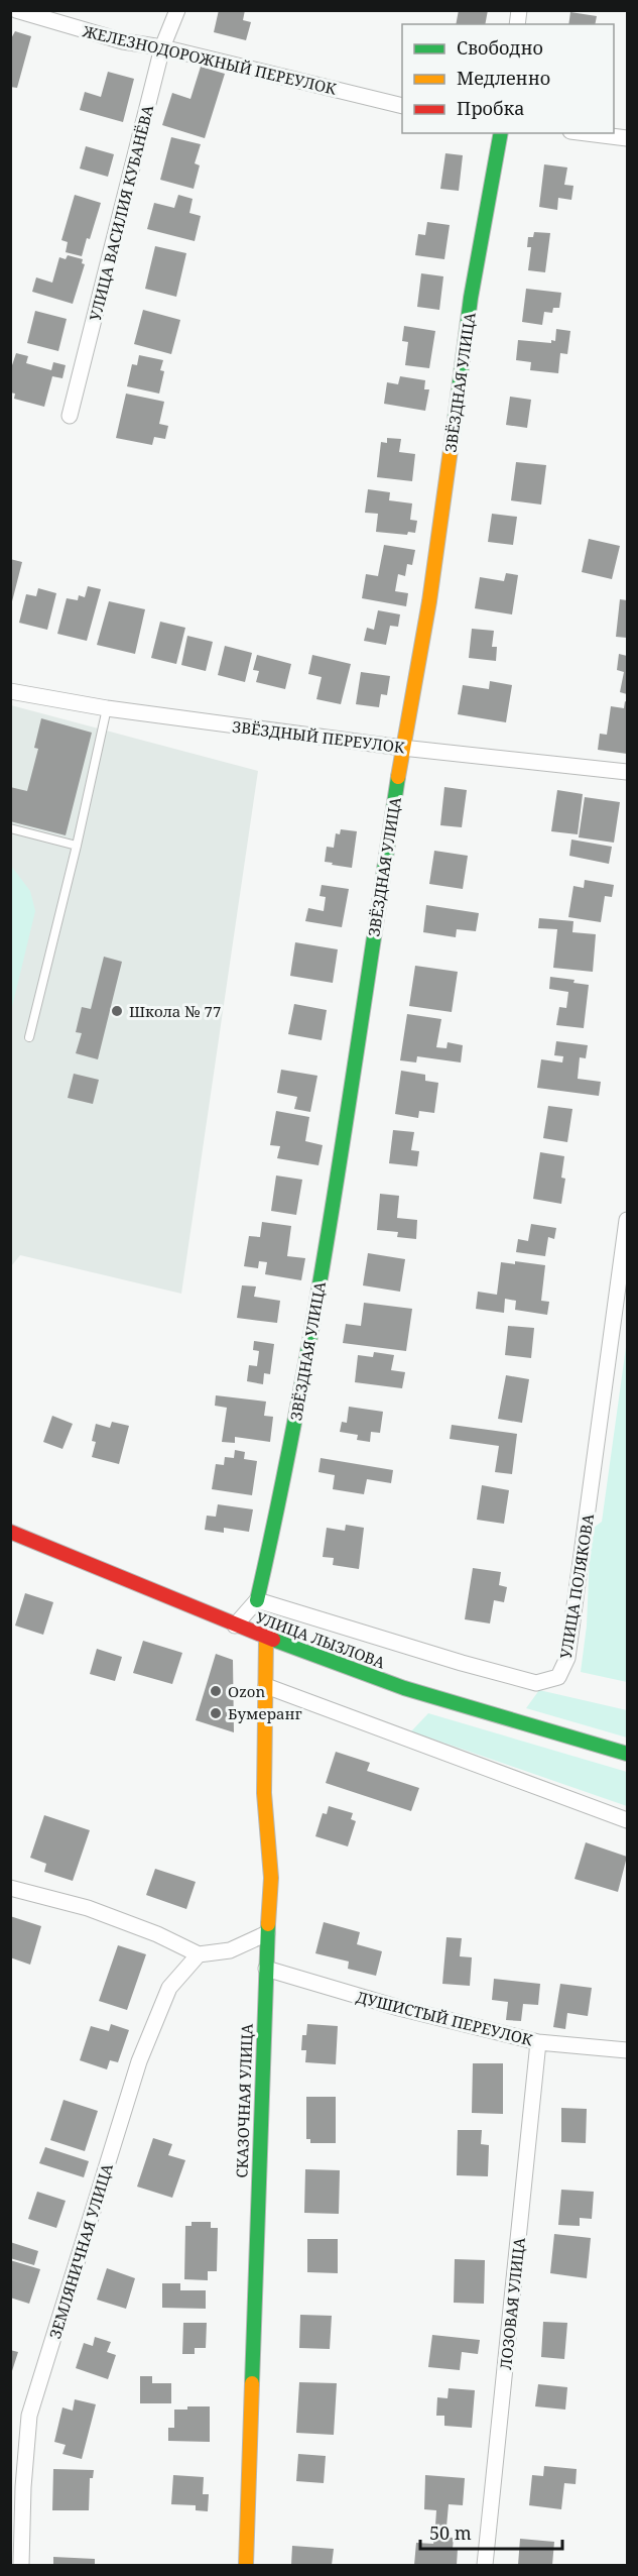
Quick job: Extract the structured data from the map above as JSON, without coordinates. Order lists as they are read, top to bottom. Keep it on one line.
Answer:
{"streets":{"street":["ЖЕЛЕЗНОДОРОЖНЫЙ ПЕРЕУЛОК","УЛИЦА ВАСИЛИЯ КУБАНЁВА","ЗВЁЗДНАЯ УЛИЦА","ЗВЁЗДНЫЙ ПЕРЕУЛОК","УЛИЦА ПОЛЯКОВА","УЛИЦА ЛЫЗЛОВА","ДУШИСТЫЙ ПЕРЕУЛОК","СКАЗОЧНАЯ УЛИЦА","ЗЕМЛЯНИЧНАЯ УЛИЦА","ЛОЗОВАЯ УЛИЦА"]},"crossings":[["ЖЕЛЕЗНОДОРОЖНЫЙ ПЕРЕУЛОК","УЛИЦА ВАСИЛИЯ КУБАНЁВА"],["ЗВЁЗДНАЯ УЛИЦА","ЗВЁЗДНЫЙ ПЕРЕУЛОК"],["ЗВЁЗДНАЯ УЛИЦА","УЛИЦА ПОЛЯКОВА"],["УЛИЦА ЛЫЗЛОВА","СКАЗОЧНАЯ УЛИЦА"],["ДУШИСТЫЙ ПЕРЕУЛОК","СКАЗОЧНАЯ УЛИЦА"],["ДУШИСТЫЙ ПЕРЕУЛОК","ЛОЗОВАЯ УЛИЦА"]],"places":["Школа № 77","Ozon","Бумеранг"],"legend":["Свободно","Медленно","Пробка"],"scale_bar":"50 m"}
